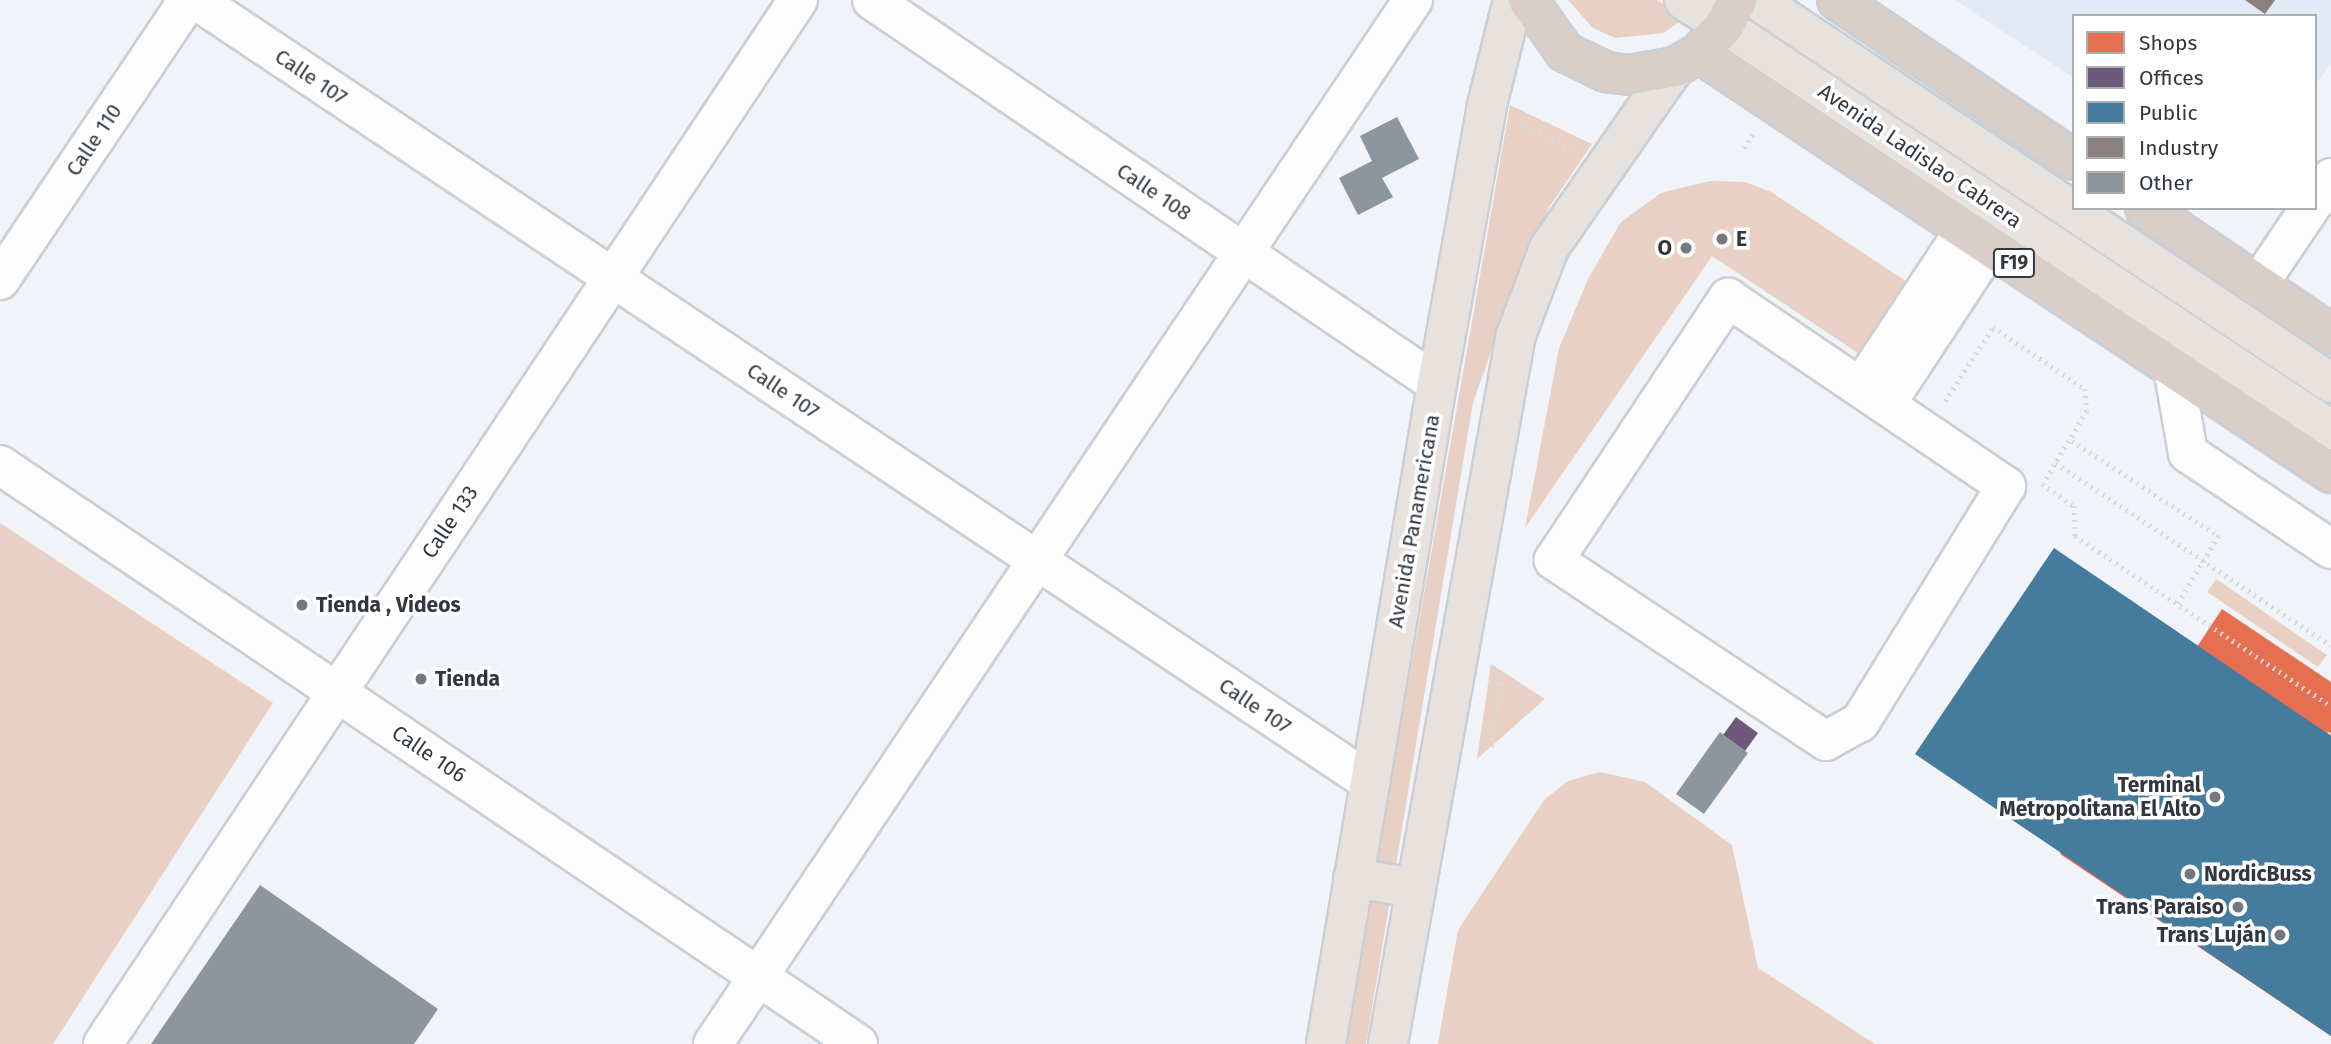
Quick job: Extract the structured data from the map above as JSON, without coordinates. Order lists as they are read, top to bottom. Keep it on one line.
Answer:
{"streets":{"highway":["Avenida Ladislao Cabrera","F19"],"main road":["Avenida Panamericana"],"street":["Calle 107","Calle 110","Calle 108","Calle 133","Calle 106"]},"crossings":[["Calle 107","Avenida Panamericana"],["Calle 107","Calle 133"],["Calle 108","Avenida Panamericana"],["Calle 133","Calle 106"]],"places":["E","O","Tienda , Videos","Tienda","Terminal Metropolitana El Alto","NordicBuss","Trans Paraiso","Trans Luján"],"legend":["Shops","Offices","Public","Industry","Other"]}
